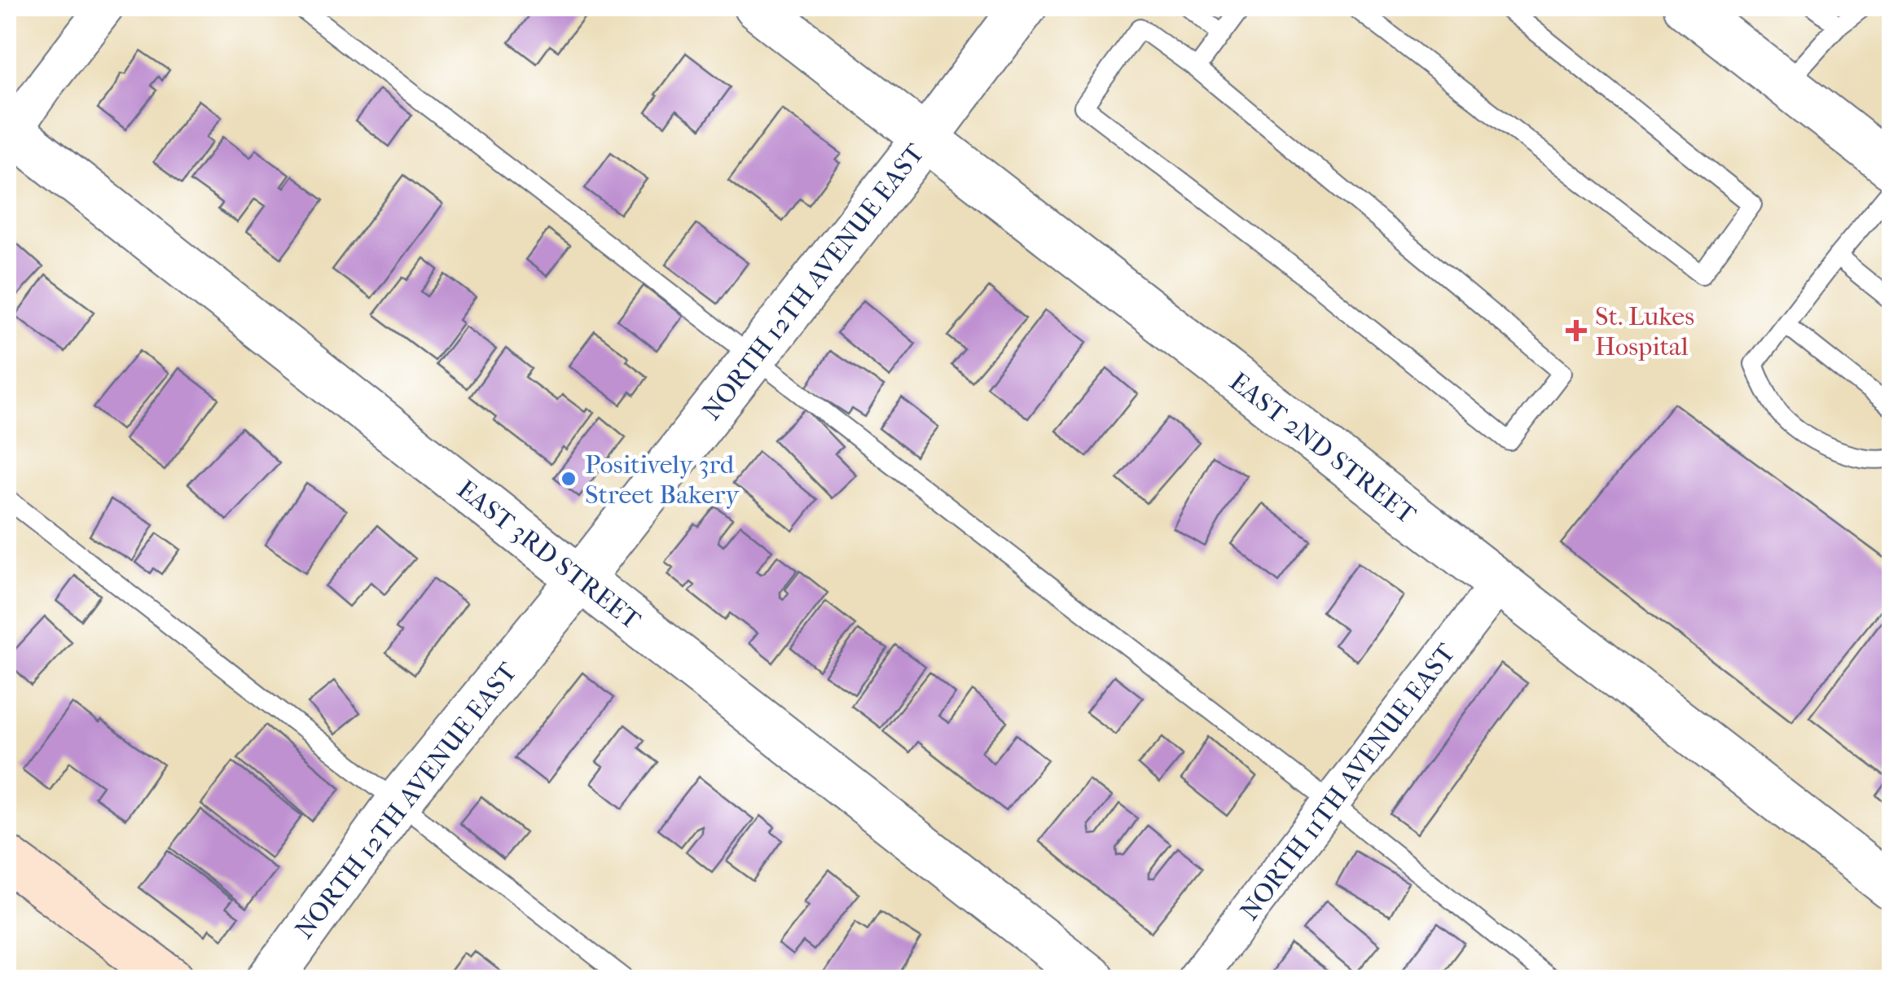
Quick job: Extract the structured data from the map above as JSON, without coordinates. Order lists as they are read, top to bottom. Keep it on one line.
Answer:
{"streets":{"street":["NORTH 12TH AVENUE EAST","EAST 2ND STREET","EAST 3RD STREET","NORTH 11TH AVENUE EAST"]},"crossings":[["NORTH 12TH AVENUE EAST","EAST 2ND STREET"],["NORTH 12TH AVENUE EAST","EAST 3RD STREET"],["EAST 2ND STREET","NORTH 11TH AVENUE EAST"]],"places":{"health":["St. Lukes Hospital"],"other":["Positively 3rd Street Bakery"]}}
